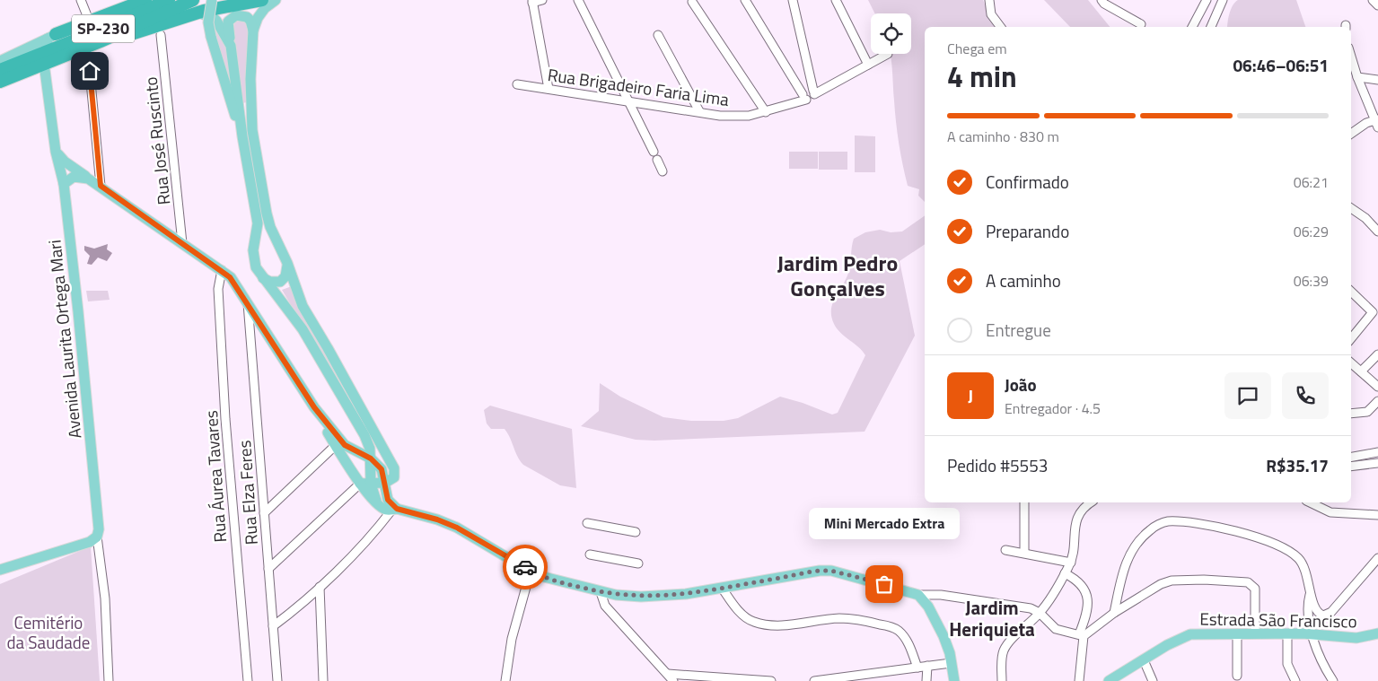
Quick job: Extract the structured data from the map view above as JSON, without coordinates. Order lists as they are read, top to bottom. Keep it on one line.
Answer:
{"streets":{"highway":["SP-230"],"main road":["Avenida Laurita Ortega Mari","Estrada São Francisco"],"street":["Rua Brigadeiro Faria Lima","Rua José Ruscinto","Rua Áurea Tavares","Rua Elza Feres"]},"crossings":[["SP-230","Avenida Laurita Ortega Mari"]],"districts":["Jardim Pedro Gonçalves","Jardim Heriquieta"],"parks":["Cemitério da Saudade"],"places":["Mini Mercado Extra"],"page":{"heading":["4 min","Chega em","06:46–06:51"],"panel":["João","Entregador · 4.5","Pedido #5553","R$35.17"],"bar":"A caminho · 830 m","list":[["Confirmado","06:21"],["Preparando","06:29"],["A caminho","06:39"],"Entregue"],"round":"J","bubble":"Mini Mercado Extra"}}
